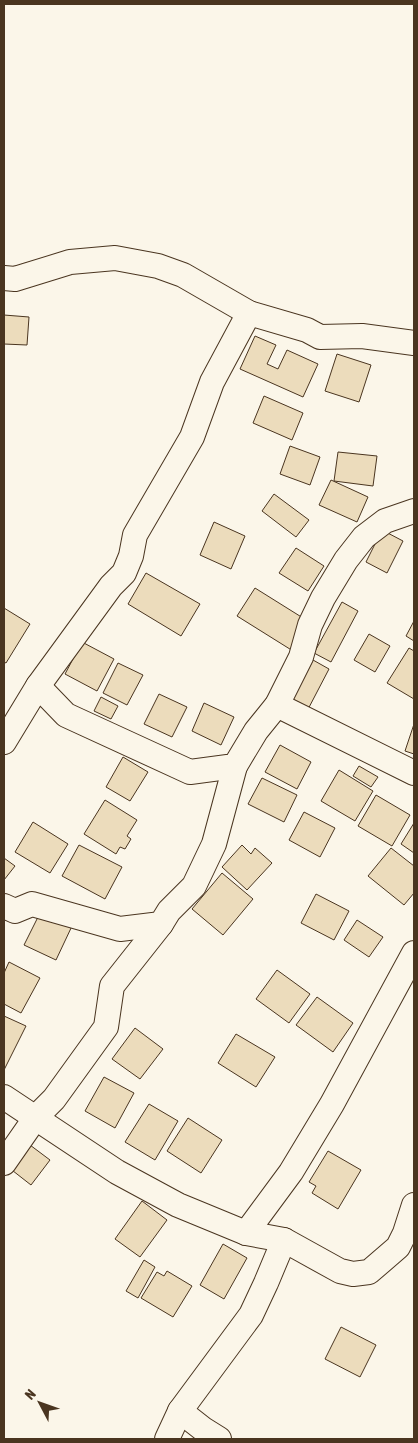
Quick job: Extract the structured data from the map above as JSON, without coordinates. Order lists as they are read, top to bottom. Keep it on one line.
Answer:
{"north":"top left"}
